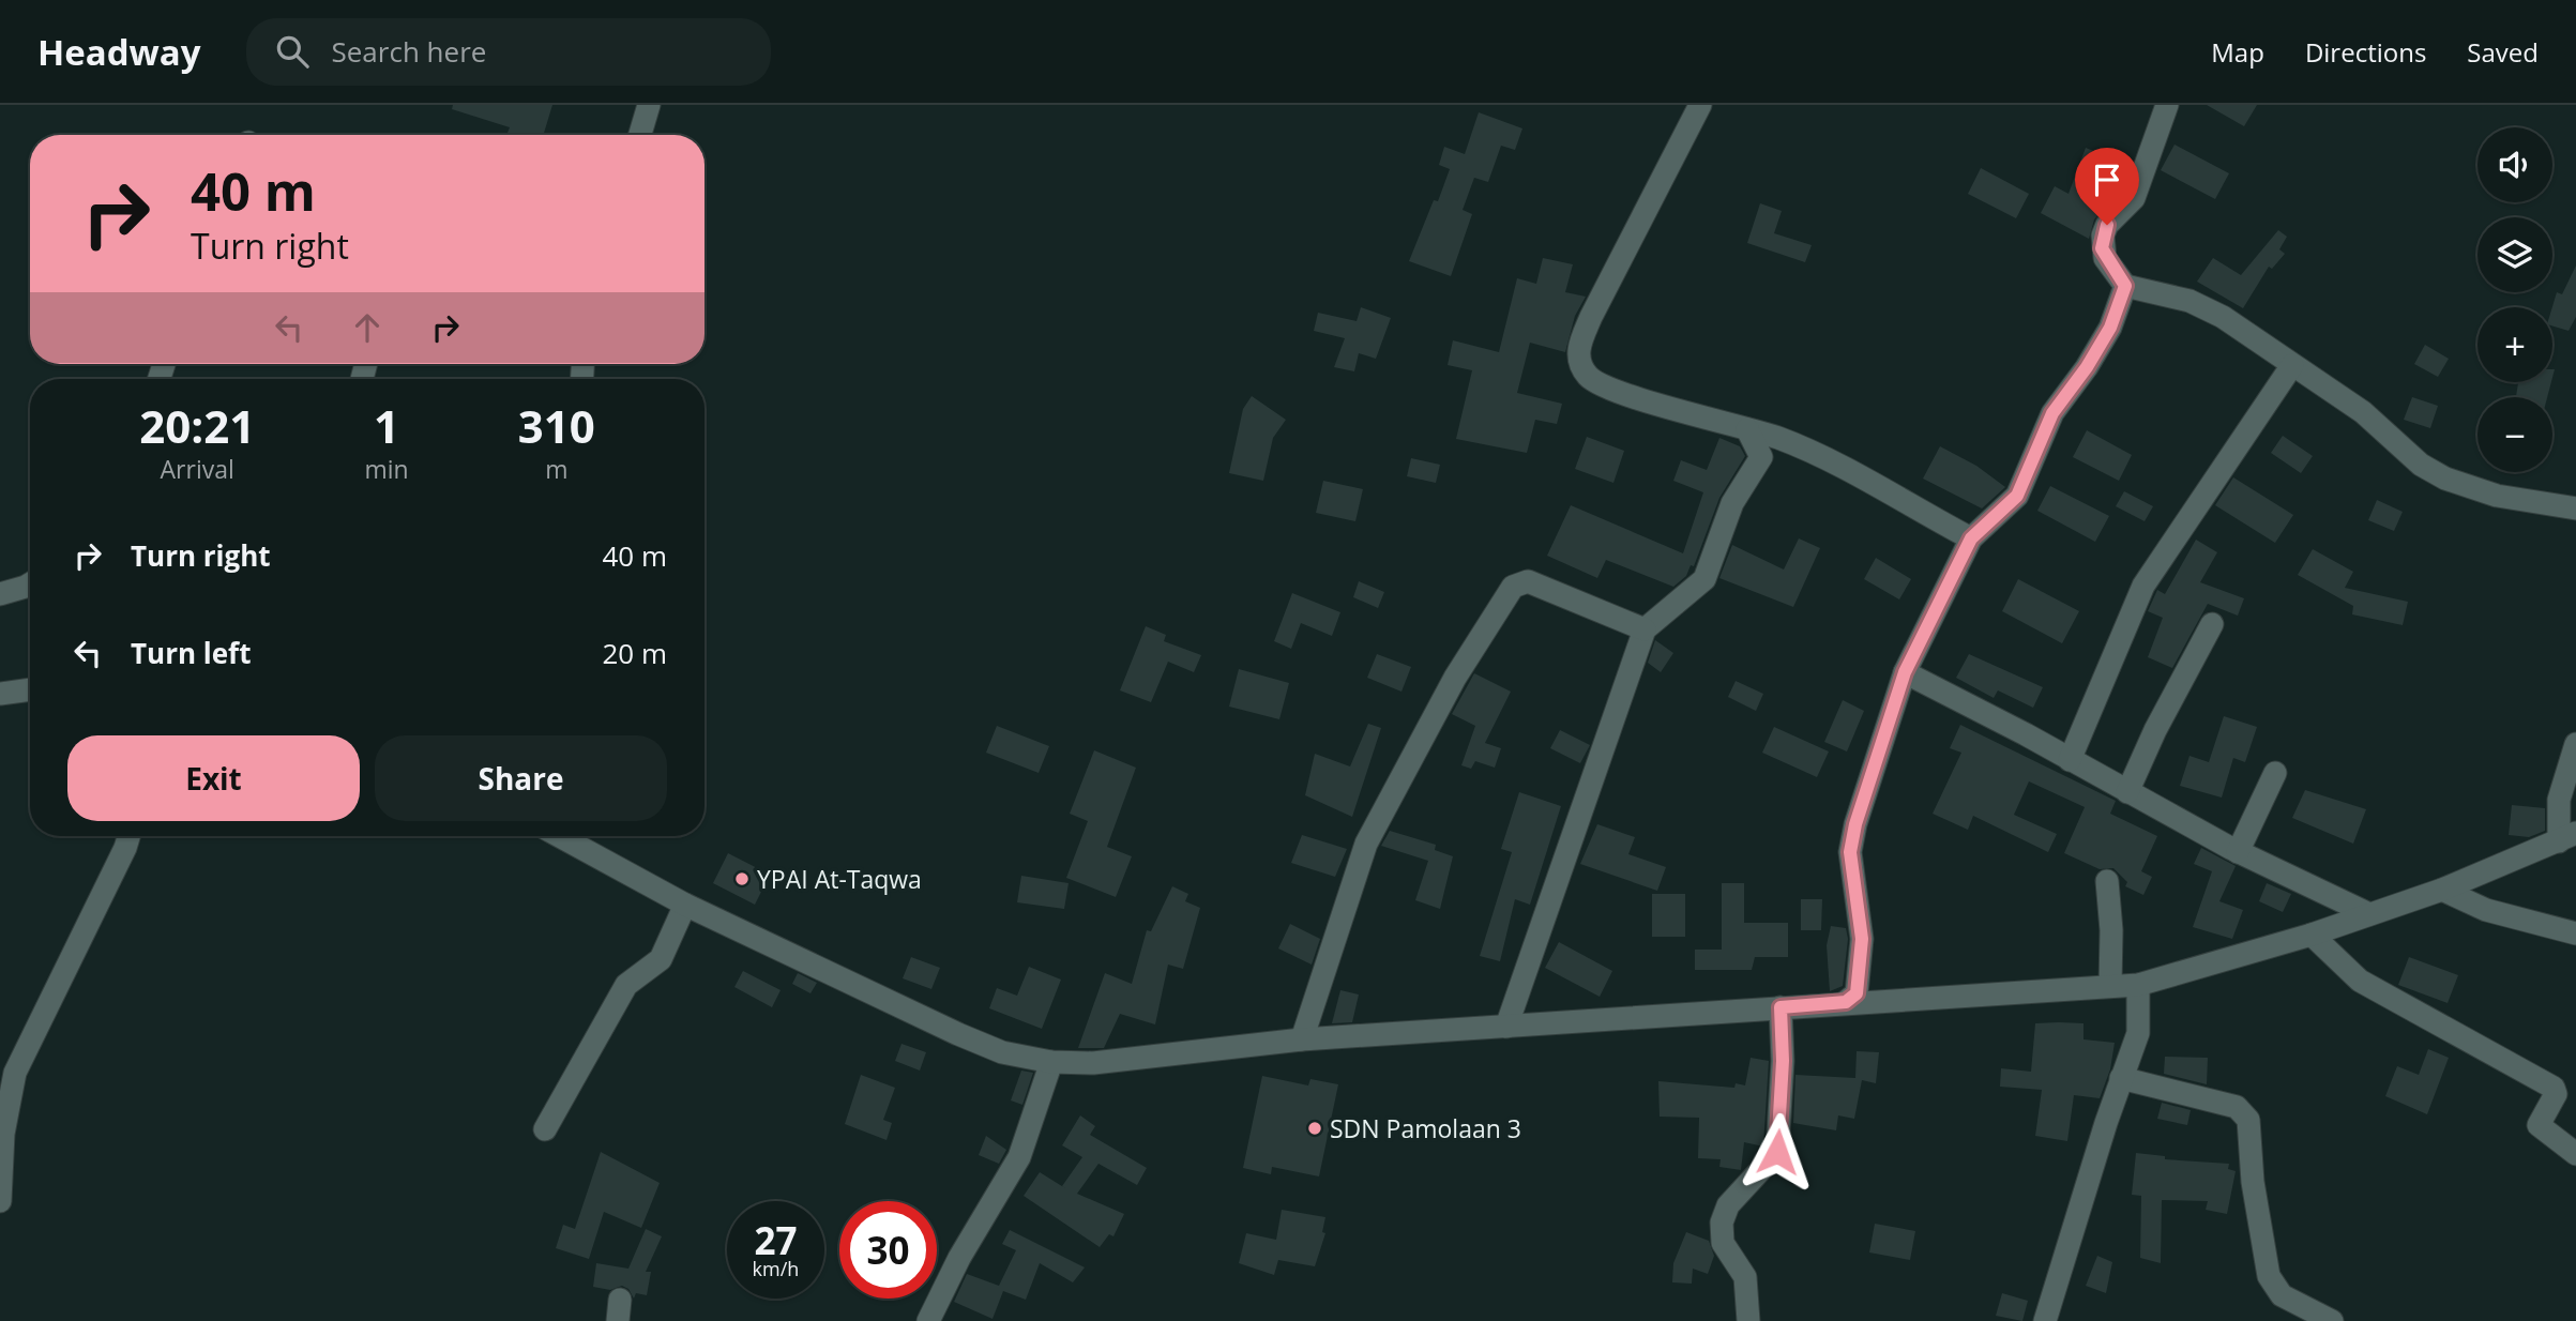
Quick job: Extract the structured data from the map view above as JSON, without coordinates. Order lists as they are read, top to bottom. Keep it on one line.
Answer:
{"places":["YPAI At-Taqwa","SDN Pamolaan 3"],"page":{"header":"Headway","search":"Search here","nav":["Map","Directions","Saved"],"map_buttons":["+","−"],"turn":["40 m","Turn right"],"eta":["20:21","Arrival","1","min","310","m"],"list":[{"name":"Turn right","value":"40 m"},{"name":"Turn left","value":"20 m"}],"buttons":["Exit","Share"],"speed":"27 km/h","limit":"30"}}
